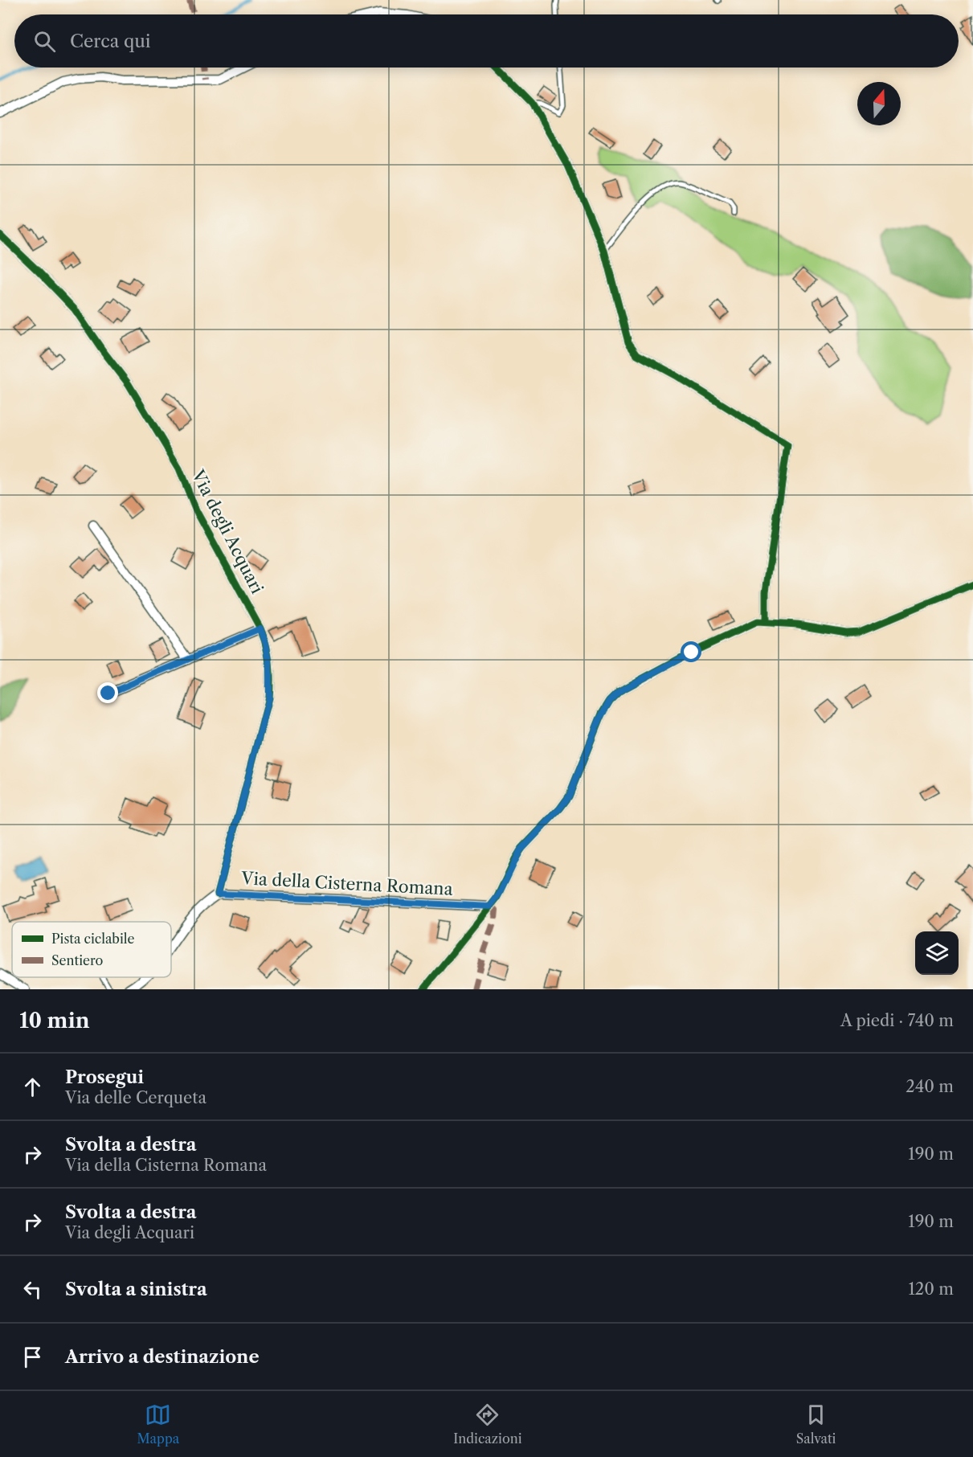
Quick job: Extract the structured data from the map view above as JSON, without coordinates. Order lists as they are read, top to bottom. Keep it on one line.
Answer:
{"streets":{"street":["Via degli Acquari","Via della Cisterna Romana"]},"crossings":[["Via degli Acquari","Via della Cisterna Romana"]],"legend":["Pista ciclabile","Sentiero"],"north":"top","page":{"search":"Cerca qui","heading":["10 min","A piedi · 740 m"],"list":[["Prosegui","Via delle Cerqueta","240 m"],["Svolta a destra","Via della Cisterna Romana","190 m"],["Svolta a destra","Via degli Acquari","190 m"],["Svolta a sinistra","120 m"],"Arrivo a destinazione"],"nav":["Mappa","Indicazioni","Salvati"]}}
